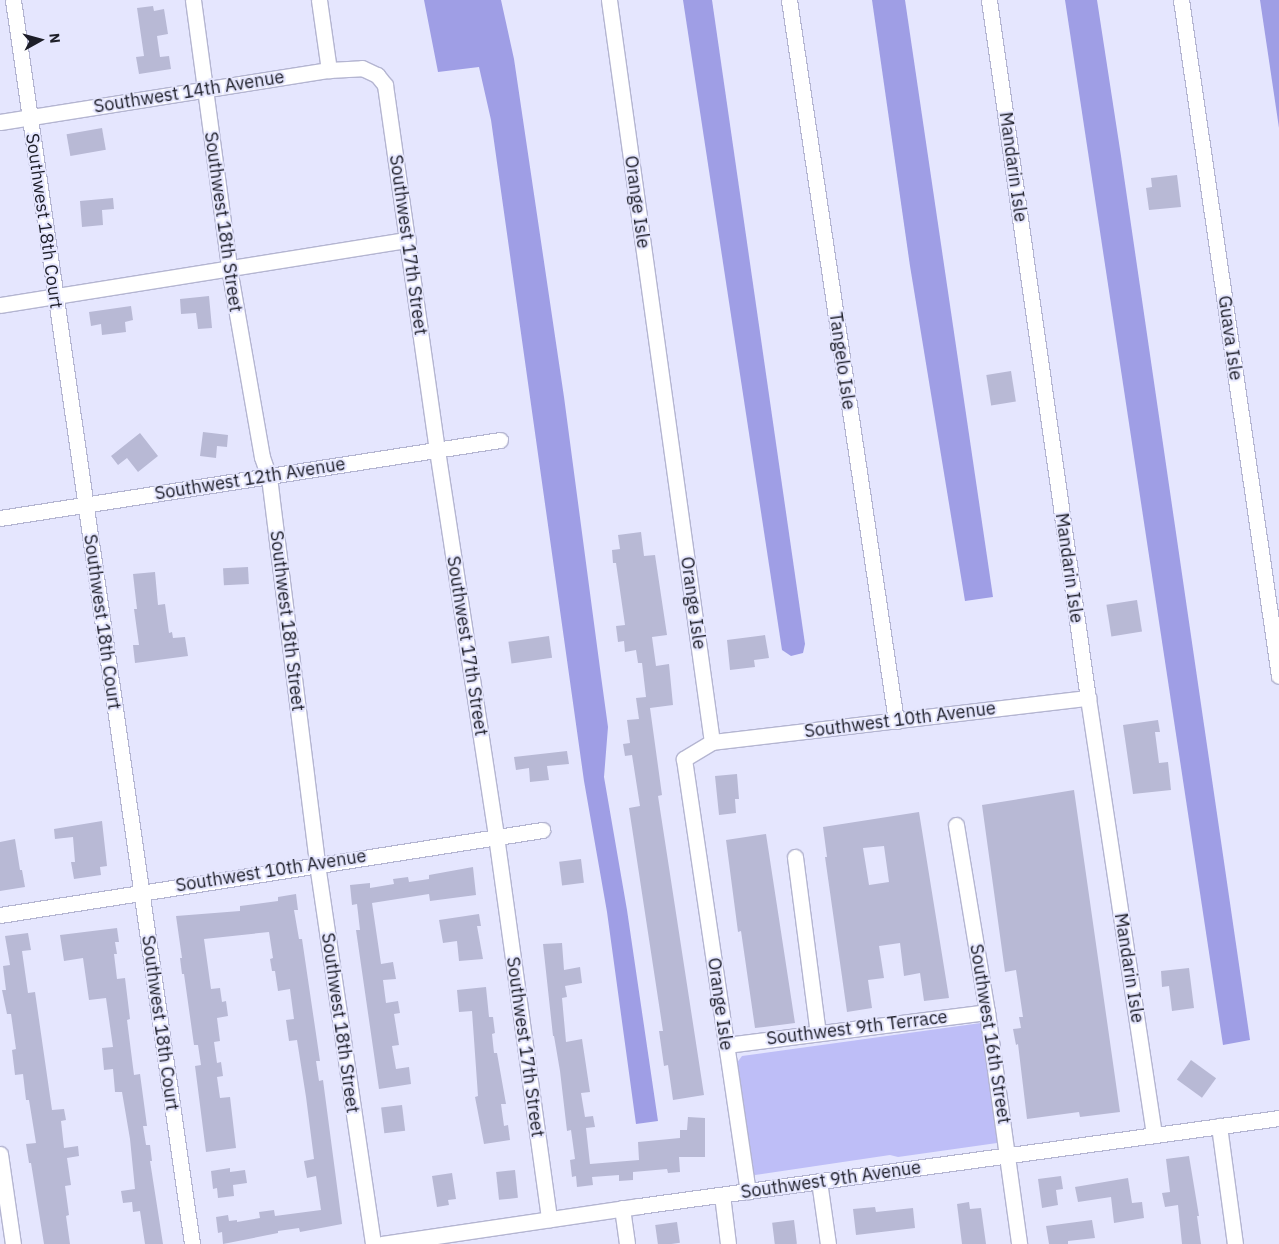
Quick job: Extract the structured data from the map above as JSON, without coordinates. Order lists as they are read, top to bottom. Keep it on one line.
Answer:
{"streets":{"street":["Southwest 14th Avenue","Mandarin Isle","Orange Isle","Southwest 18th Court","Southwest 18th Street","Southwest 17th Street","Guava Isle","Tangelo Isle","Southwest 12th Avenue","Southwest 10th Avenue","Southwest 9th Terrace","Southwest 16th Street","Southwest 9th Avenue"]},"crossings":[["Southwest 14th Avenue","Southwest 18th Court"],["Southwest 14th Avenue","Southwest 18th Street"],["Southwest 14th Avenue","Southwest 17th Street"],["Mandarin Isle","Southwest 10th Avenue"],["Mandarin Isle","Southwest 9th Avenue"],["Orange Isle","Southwest 10th Avenue"],["Orange Isle","Southwest 9th Terrace"],["Orange Isle","Southwest 9th Avenue"],["Southwest 18th Court","Southwest 12th Avenue"],["Southwest 18th Court","Southwest 10th Avenue"],["Southwest 18th Street","Southwest 12th Avenue"],["Southwest 18th Street","Southwest 10th Avenue"],["Southwest 17th Street","Southwest 12th Avenue"],["Southwest 17th Street","Southwest 10th Avenue"],["Southwest 17th Street","Southwest 9th Avenue"],["Tangelo Isle","Southwest 10th Avenue"],["Southwest 9th Terrace","Southwest 16th Street"],["Southwest 16th Street","Southwest 9th Avenue"]],"north":"right"}
